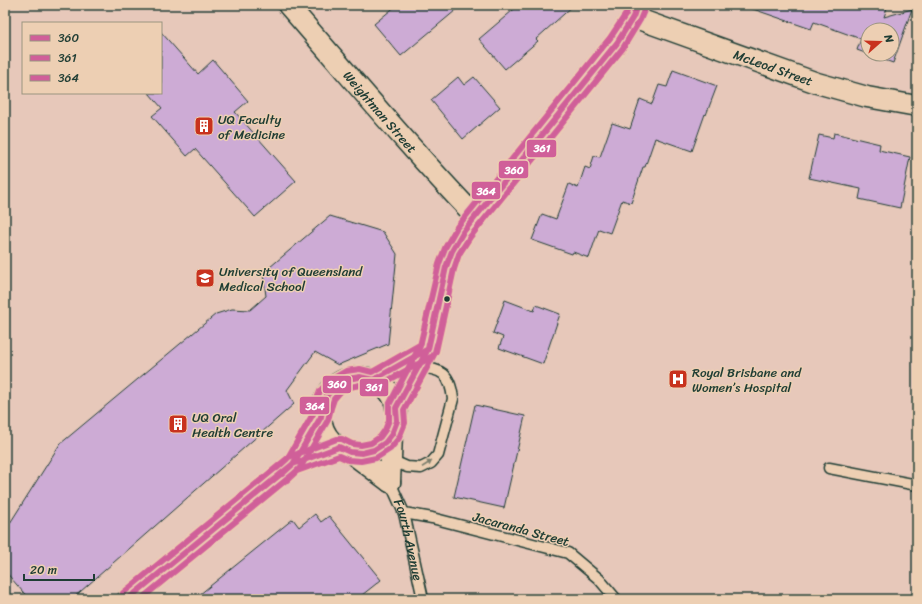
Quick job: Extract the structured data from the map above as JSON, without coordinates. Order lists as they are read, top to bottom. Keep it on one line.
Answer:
{"streets":{"street":["McLeod Street","Weightman Street","Fourth Avenue"],"lane":["Jacaranda Street"]},"crossings":[["Jacaranda Street","Fourth Avenue"]],"places":{"building":["UQ Faculty of Medicine","UQ Oral Health Centre"],"school or university":["University of Queensland Medical School"],"hospital":["Royal Brisbane and Women’s Hospital"]},"lines":["transit line 360","transit line 364","transit line 361"],"legend":["360","361","364"],"scale_bar":"20 m","north":"right"}
